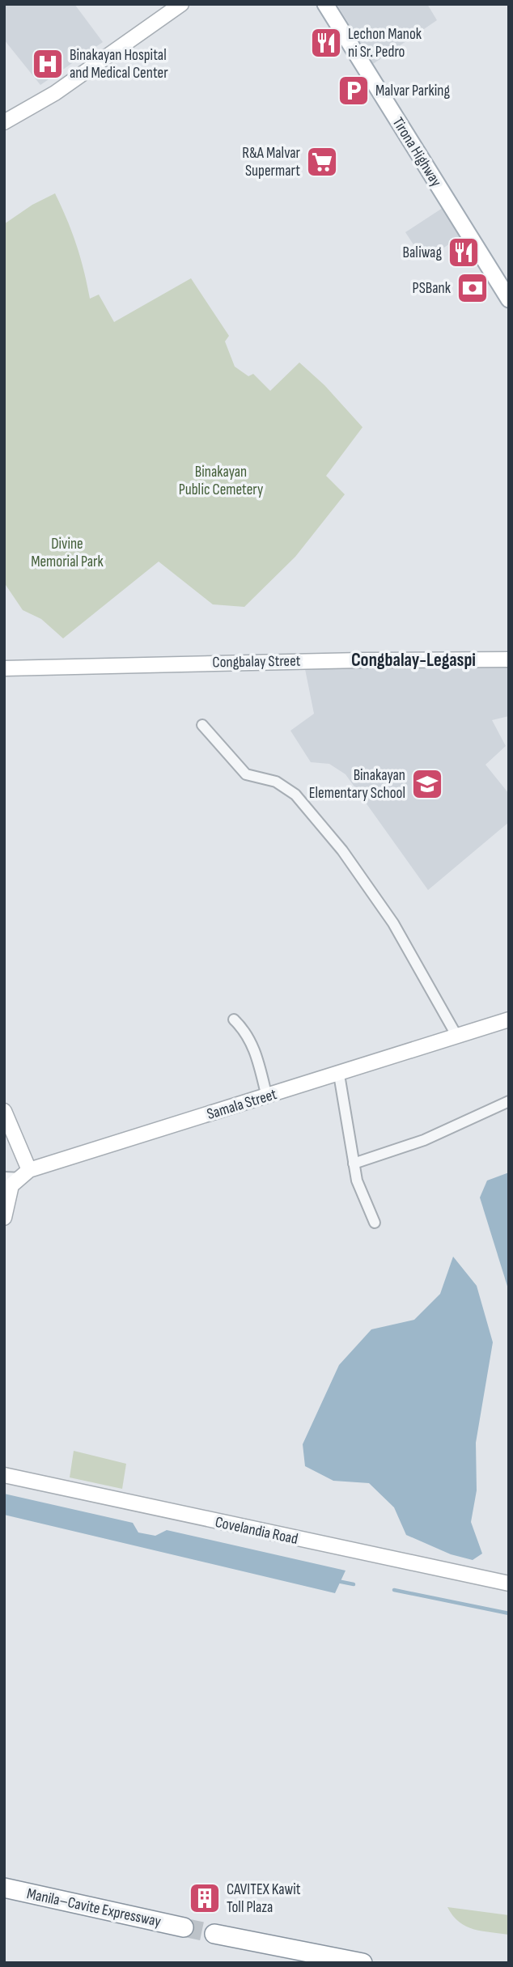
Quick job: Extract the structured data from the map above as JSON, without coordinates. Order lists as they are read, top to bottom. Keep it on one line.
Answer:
{"streets":{"highway":["Manila–Cavite Expressway"],"main road":["Tirona Highway"],"street":["Congbalay Street","Samala Street","Covelandia Road"]},"districts":["Congbalay-Legaspi"],"parks":["Binakayan Public Cemetery","Divine Memorial Park"],"places":{"restaurant":["Lechon Manok ni Sr. Pedro","Baliwag"],"hospital":["Binakayan Hospital and Medical Center"],"parking":["Malvar Parking"],"supermarket":["R&A Malvar Supermart"],"bank":["PSBank"],"school or university":["Binakayan Elementary School"],"building":["CAVITEX Kawit Toll Plaza"]}}
